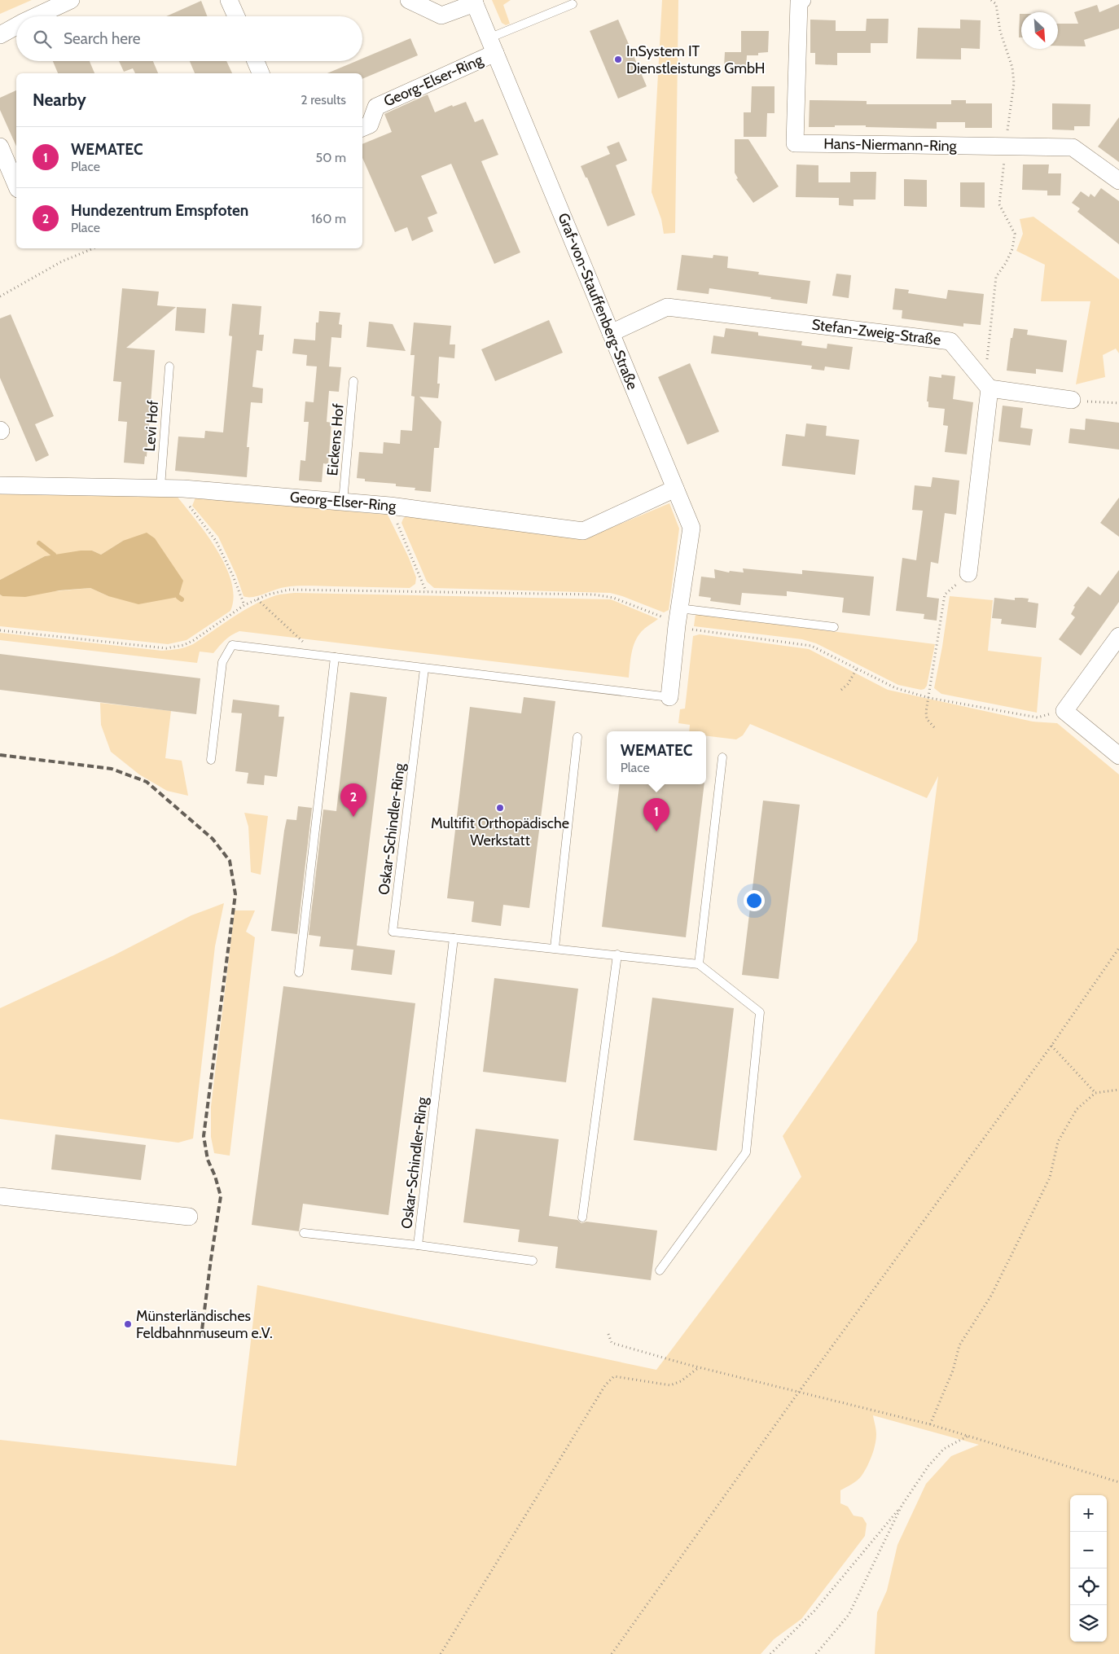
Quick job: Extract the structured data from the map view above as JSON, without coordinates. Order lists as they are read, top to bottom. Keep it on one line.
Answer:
{"streets":{"street":["Georg-Elser-Ring","Hans-Niermann-Ring","Graf-von-Stauffenberg-Straße","Stefan-Zweig-Straße"],"lane":["Levi Hof","Eickens Hof","Oskar-Schindler-Ring"]},"crossings":[["Georg-Elser-Ring","Graf-von-Stauffenberg-Straße"],["Georg-Elser-Ring","Levi Hof"],["Georg-Elser-Ring","Eickens Hof"],["Graf-von-Stauffenberg-Straße","Stefan-Zweig-Straße"]],"places":["InSystem IT Dienstleistungs GmbH","Multifit Orthopädische Werkstatt","Münsterländisches Feldbahnmuseum e.V."],"north":"bottom right","page":{"search":"Search here","heading":["Nearby","2 results"],"list":[{"mark":"1","name":"WEMATEC","note":"Place","value":"50 m"},{"mark":"2","name":"Hundezentrum Emspfoten","note":"Place","value":"160 m"}],"popup":["WEMATEC","Place"],"pins":["2","1"],"map_buttons":["+","−"]}}
